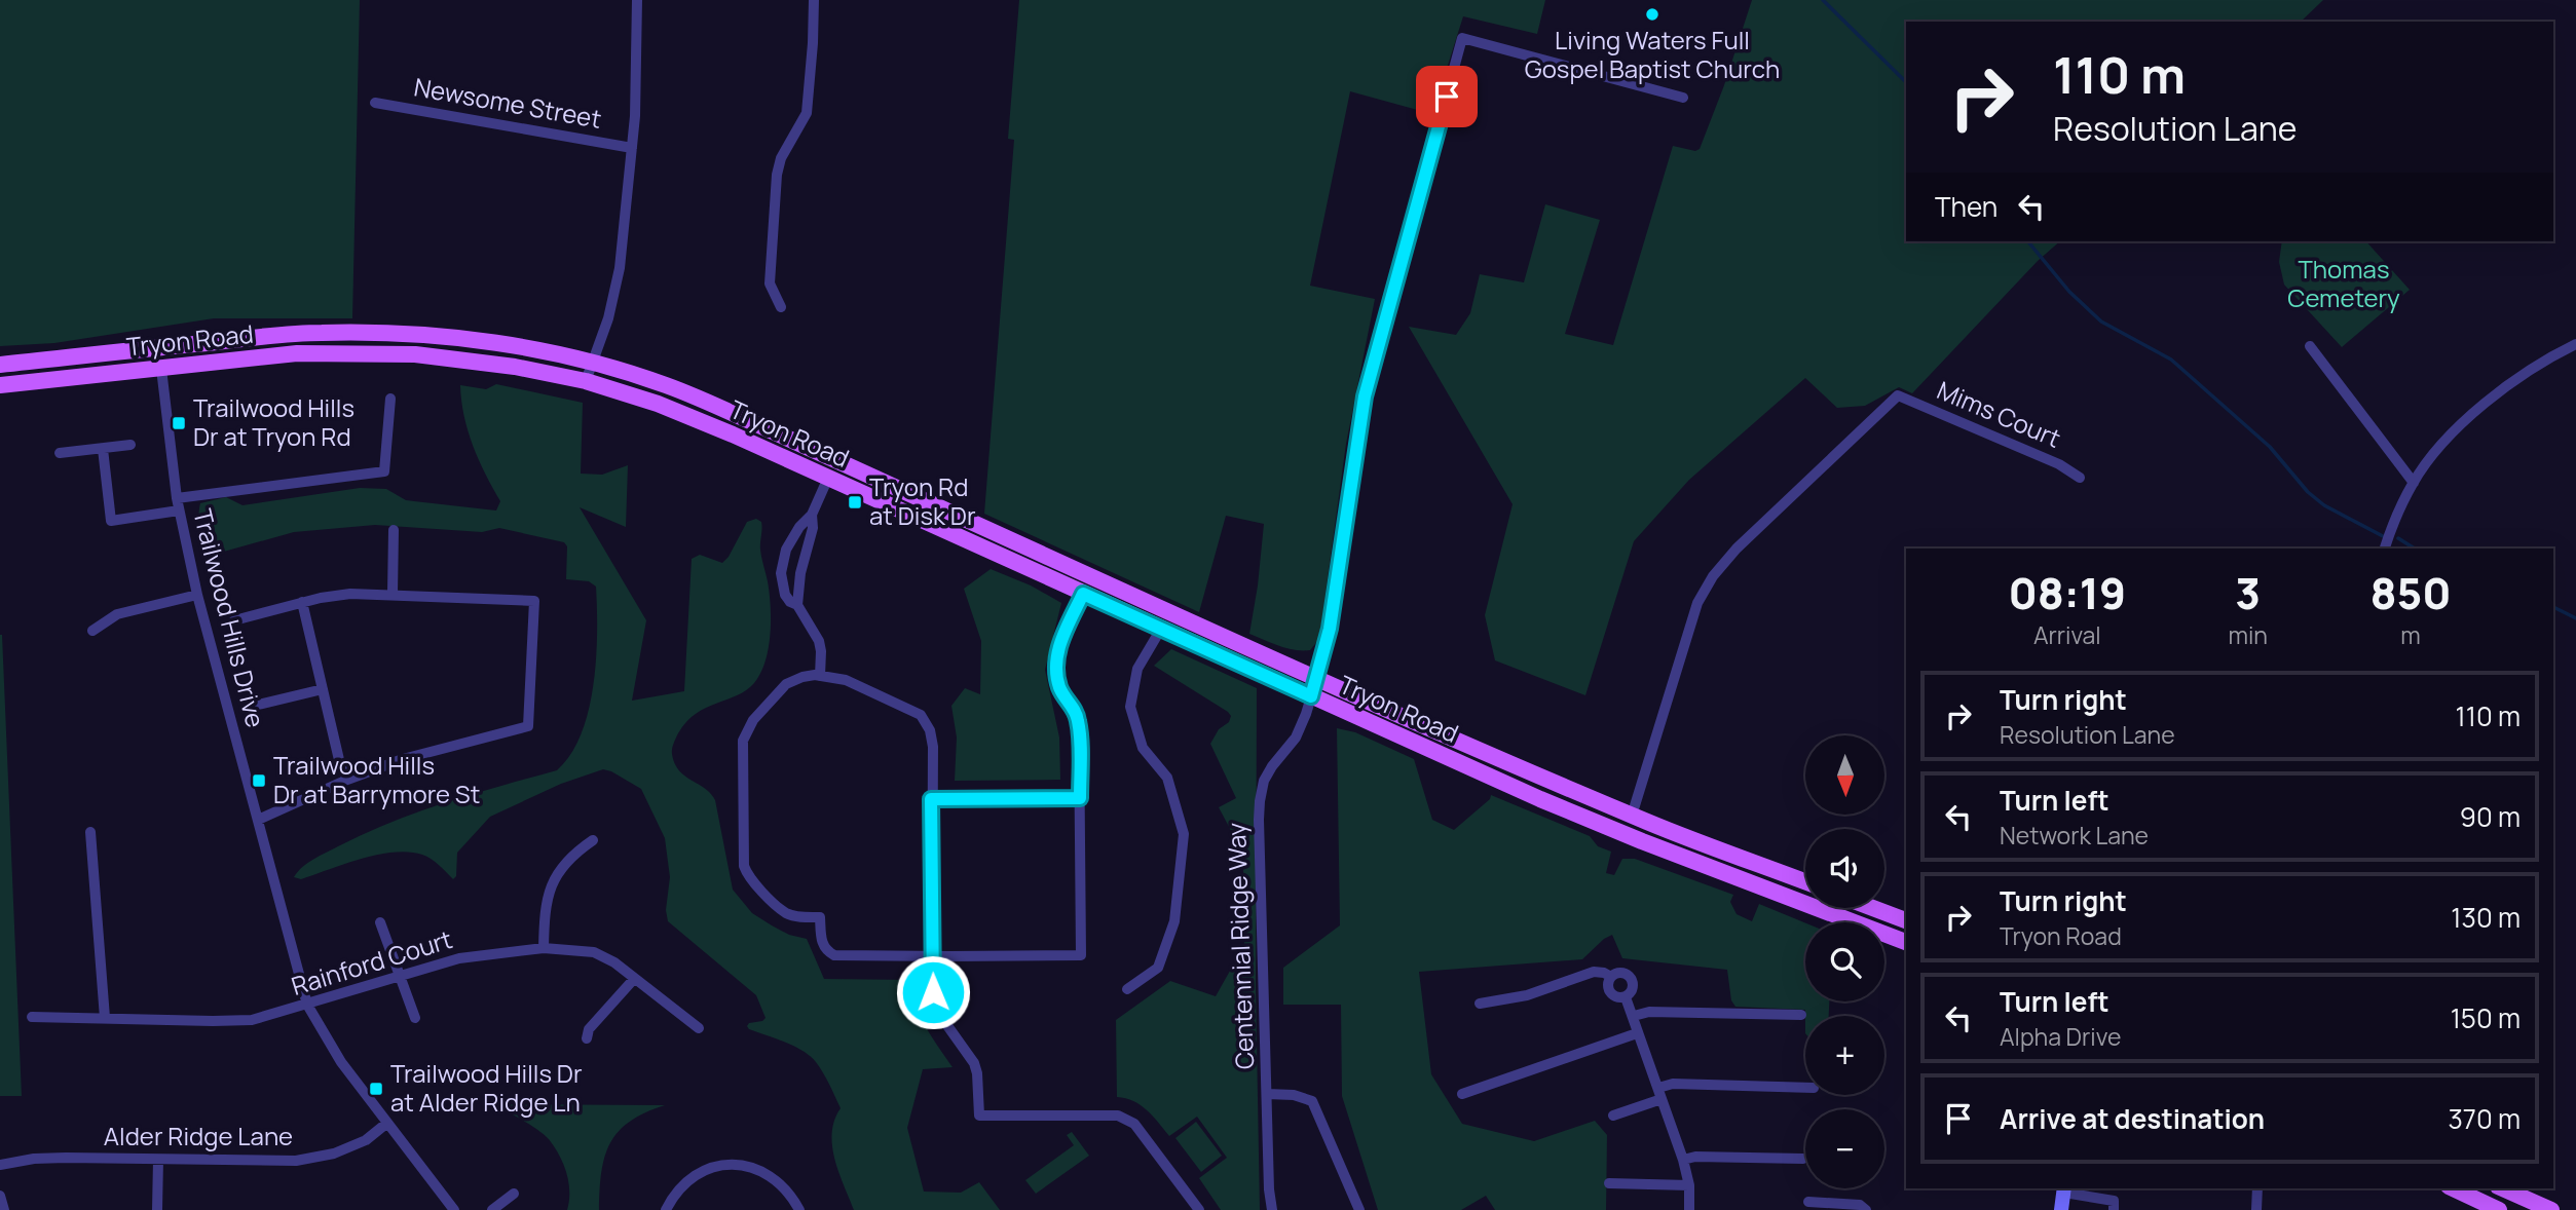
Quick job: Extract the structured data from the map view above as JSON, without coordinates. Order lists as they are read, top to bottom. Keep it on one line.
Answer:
{"streets":{"main road":["Tryon Road"],"street":["Newsome Street","Mims Court","Trailwood Hills Drive","Centennial Ridge Way","Rainford Court","Alder Ridge Lane"]},"crossings":[["Tryon Road","Mims Court"],["Tryon Road","Trailwood Hills Drive"],["Tryon Road","Centennial Ridge Way"],["Trailwood Hills Drive","Rainford Court"],["Trailwood Hills Drive","Alder Ridge Lane"]],"parks":["Thomas Cemetery"],"places":{"other":["Living Waters Full Gospel Baptist Church"],"transit":["Trailwood Hills Dr at Tryon Rd","Tryon Rd at Disk Dr","Trailwood Hills Dr at Barrymore St","Trailwood Hills Dr at Alder Ridge Ln"]},"north":"bottom","page":{"turn":["110 m","Resolution Lane"],"then":"Then","eta":["08:19","Arrival","3","min","850","m"],"list":[{"name":"Turn right","note":"Resolution Lane","value":"110 m"},{"name":"Turn left","note":"Network Lane","value":"90 m"},{"name":"Turn right","note":"Tryon Road","value":"130 m"},{"name":"Turn left","note":"Alpha Drive","value":"150 m"},{"name":"Arrive at destination","value":"370 m"}],"map_buttons":["+","−"]}}
